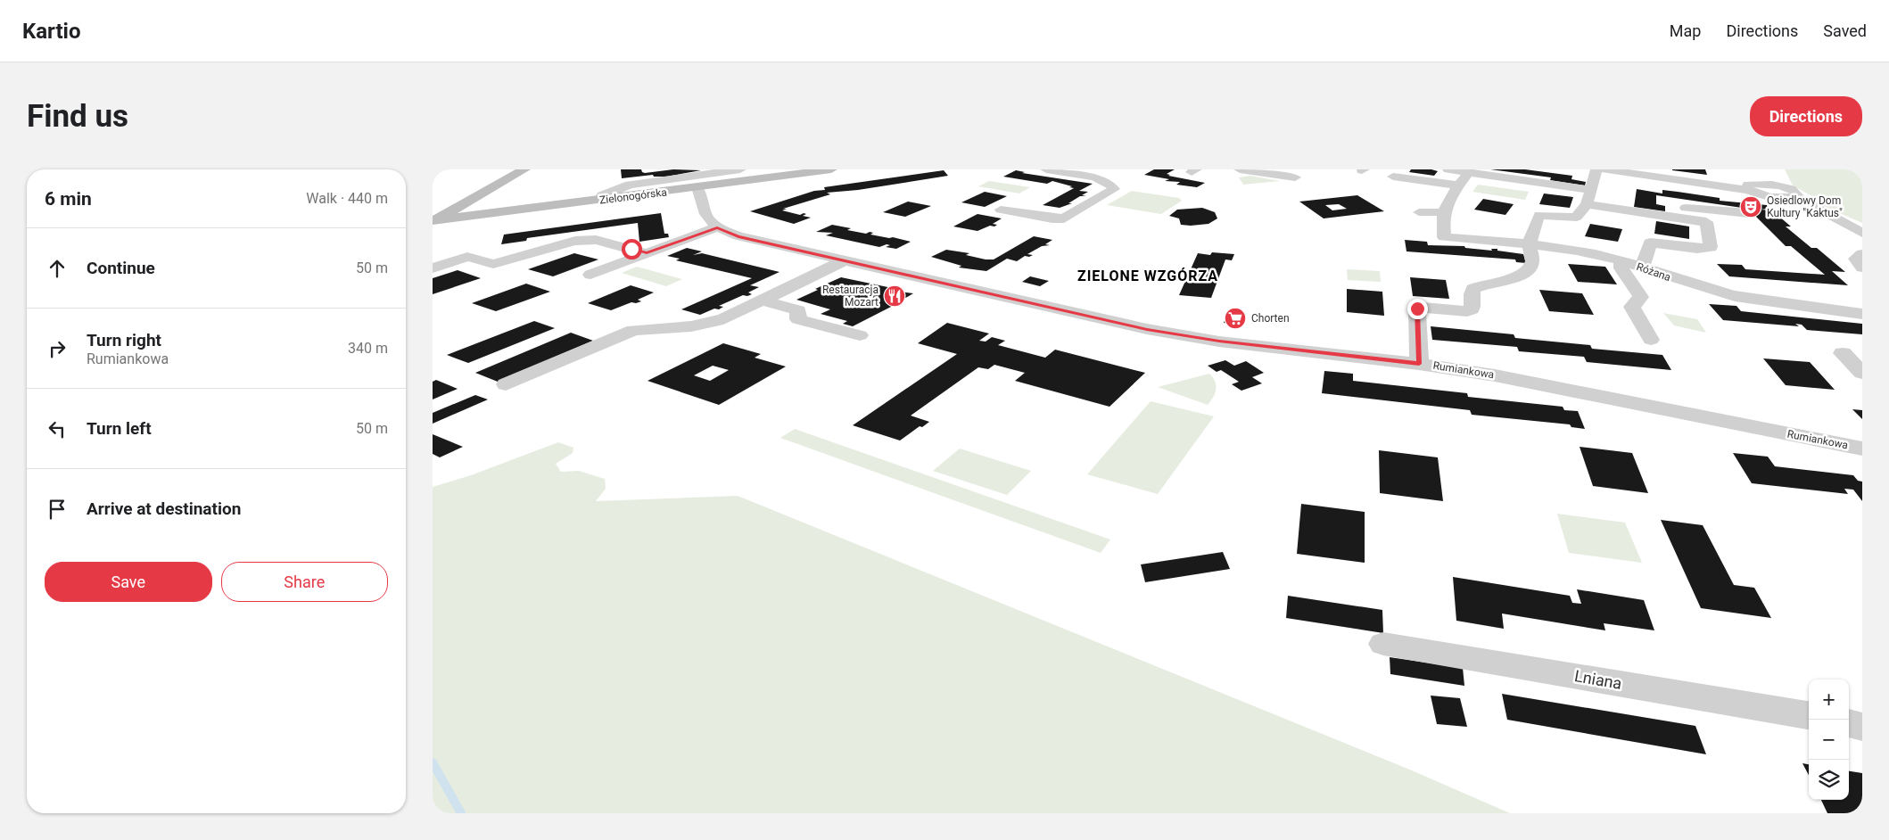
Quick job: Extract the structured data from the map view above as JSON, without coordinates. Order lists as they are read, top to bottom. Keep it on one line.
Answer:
{"streets":{"street":["Zielonogórska","Różana","Rumiankowa","Lniana"]},"districts":["ZIELONE WZGÓRZA"],"places":{"theatre":["Osiedlowy Dom Kultury \"Kaktus\""],"restaurant":["Restauracja Mozart"],"supermarket":["Chorten"]},"page":{"header":"Kartio","nav":["Map","Directions","Saved"],"buttons":["Directions",["Save","Share"]],"title":"Find us","heading":["6 min","Walk · 440 m"],"list":[["Continue","50 m"],["Turn right","Rumiankowa","340 m"],["Turn left","50 m"],"Arrive at destination"],"map_buttons":["+","−"]}}
